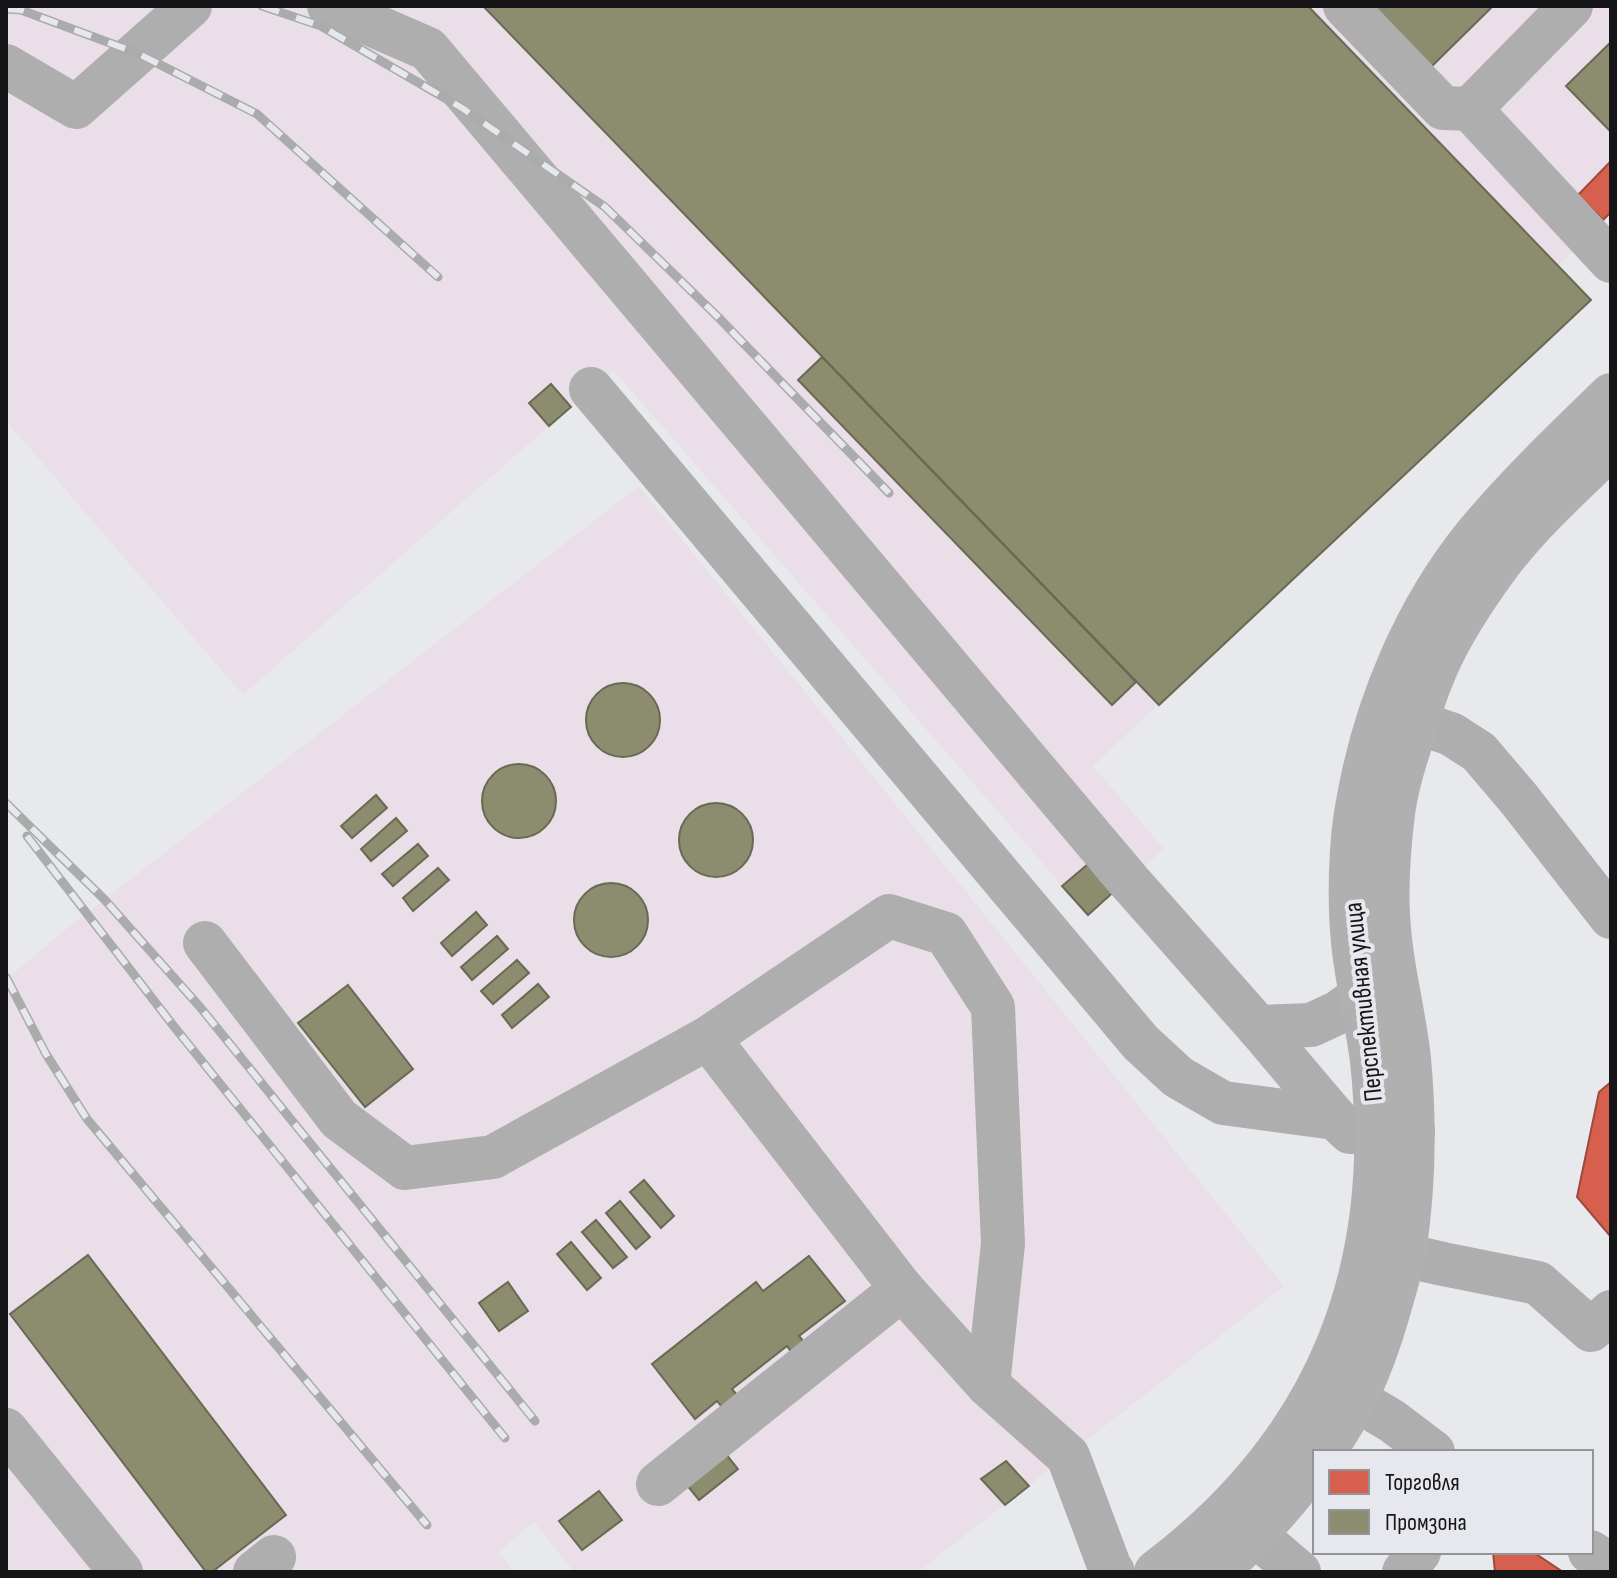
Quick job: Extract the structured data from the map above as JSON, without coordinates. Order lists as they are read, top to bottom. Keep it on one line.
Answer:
{"streets":{"main road":["Перспективная улица"]},"legend":["Торговля","Промзона"]}
